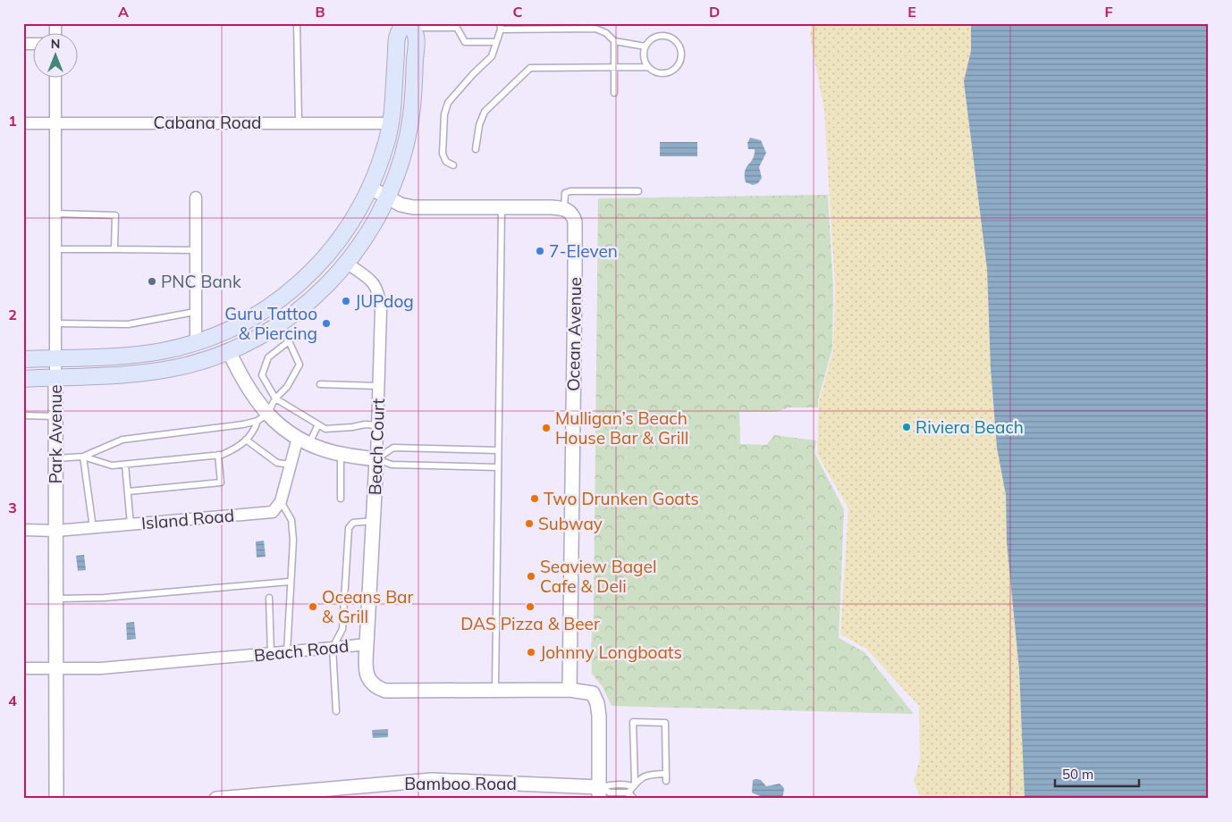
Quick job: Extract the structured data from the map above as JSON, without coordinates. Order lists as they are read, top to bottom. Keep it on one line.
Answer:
{"streets":{"street":["Cabana Road","Ocean Avenue","Park Avenue","Beach Court","Island Road","Beach Road","Bamboo Road"]},"crossings":[["Cabana Road","Park Avenue"],["Ocean Avenue","Beach Road"],["Park Avenue","Island Road"],["Park Avenue","Beach Road"],["Beach Court","Beach Road"]],"places":["7-Eleven","PNC Bank","JUPdog","Guru Tattoo & Piercing","Riviera Beach","Mulligan’s Beach House Bar & Grill","Two Drunken Goats","Subway","Seaview Bagel Cafe & Deli","Oceans Bar & Grill","DAS Pizza & Beer","Johnny Longboats"],"scale_bar":"50 m","north":"top","grid":{"columns":["A","B","C","D","E","F"],"rows":["1","2","3","4"]}}
